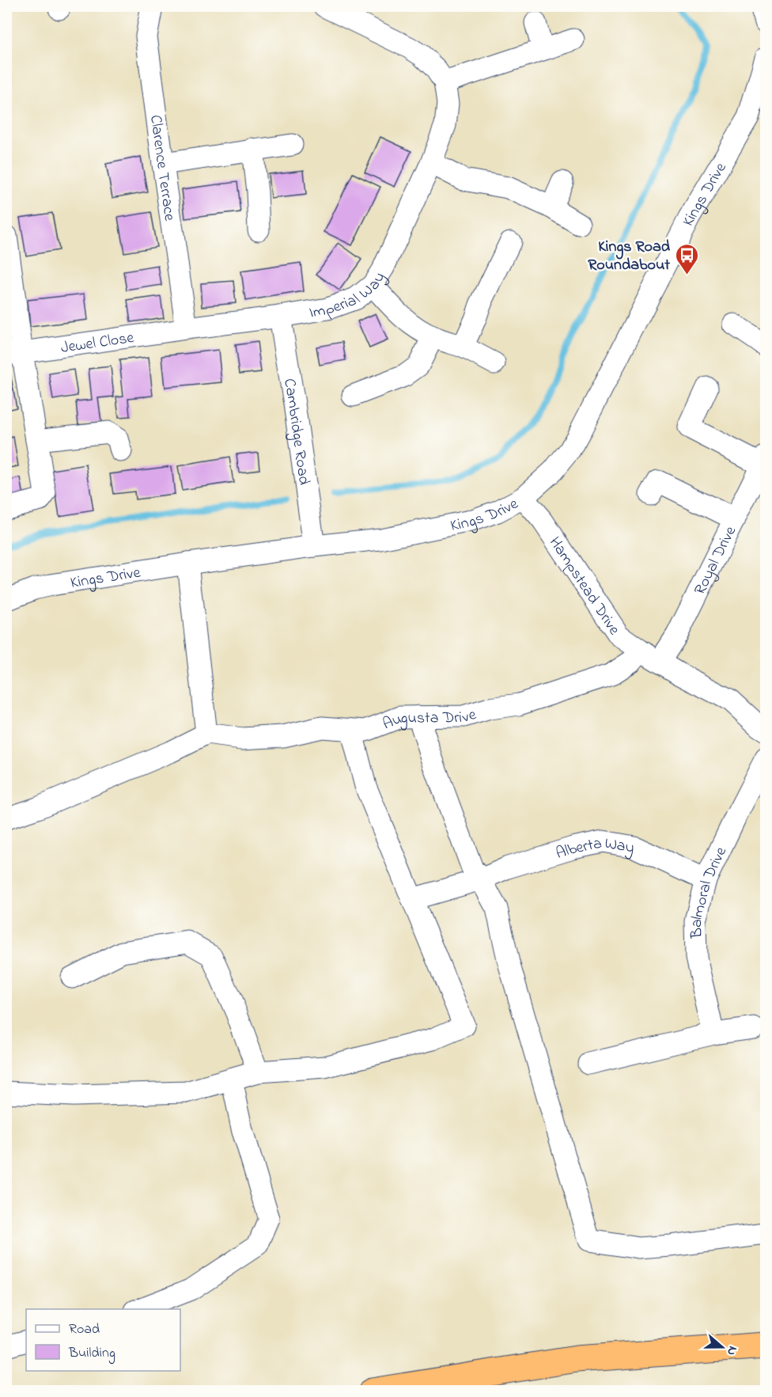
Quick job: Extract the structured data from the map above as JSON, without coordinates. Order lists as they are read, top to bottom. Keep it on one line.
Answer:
{"streets":{"street":["Clarence Terrace","Kings Drive","Imperial Way","Jewel Close","Cambridge Road","Royal Drive","Hampstead Drive","Augusta Drive","Alberta Way","Balmoral Drive"]},"crossings":[["Clarence Terrace","Imperial Way"],["Clarence Terrace","Jewel Close"],["Kings Drive","Cambridge Road"],["Kings Drive","Hampstead Drive"],["Imperial Way","Jewel Close"],["Imperial Way","Cambridge Road"],["Royal Drive","Hampstead Drive"],["Hampstead Drive","Augusta Drive"],["Alberta Way","Balmoral Drive"]],"places":{"bus stop":["Kings Road Roundabout"]},"legend":["Road","Building"],"north":"right"}
